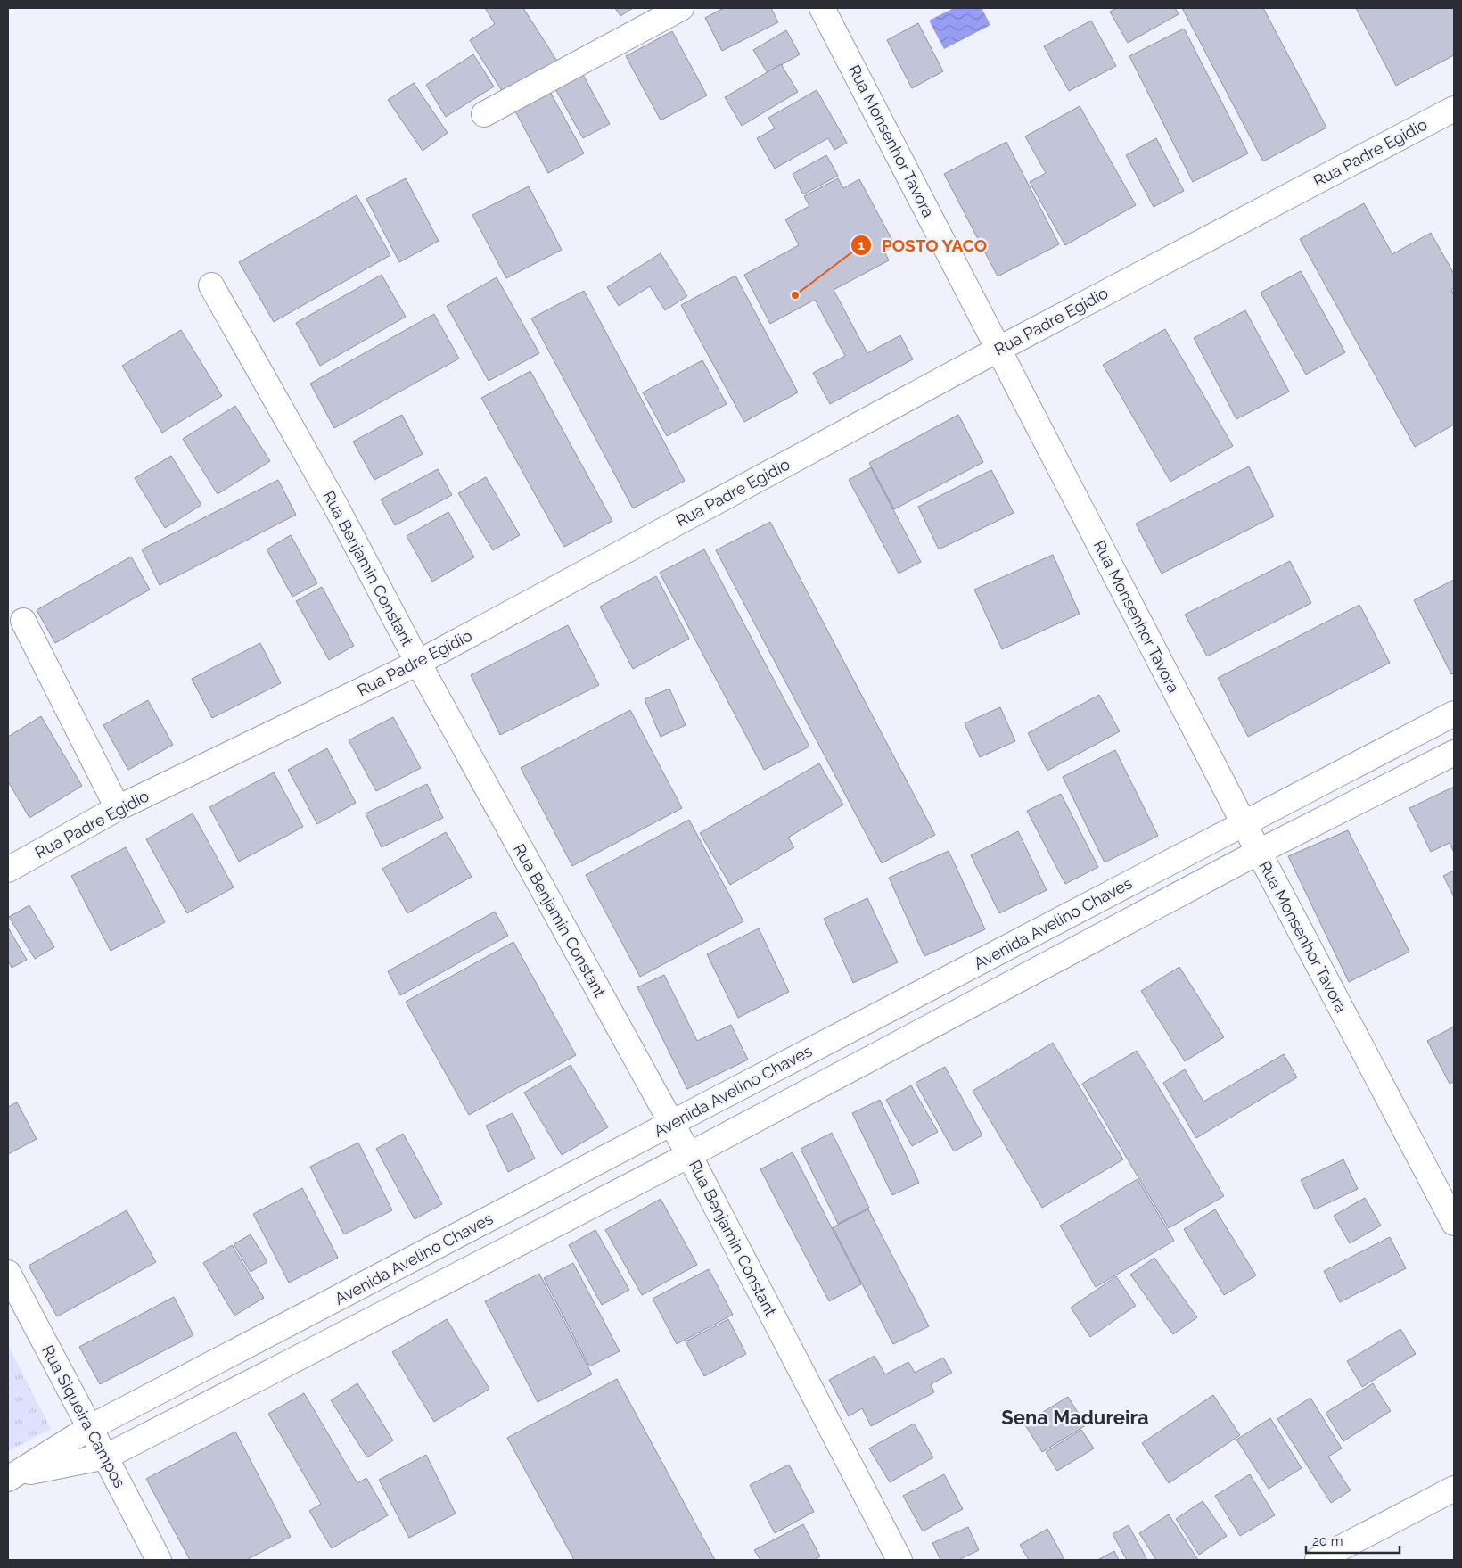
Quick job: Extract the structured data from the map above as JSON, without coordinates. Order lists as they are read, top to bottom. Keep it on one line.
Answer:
{"streets":{"street":["Rua Monsenhor Tavora","Rua Padre Egidio","Rua Benjamin Constant","Avenida Avelino Chaves","Rua Siqueira Campos"]},"crossings":[["Rua Monsenhor Tavora","Rua Padre Egidio"],["Rua Monsenhor Tavora","Avenida Avelino Chaves"],["Rua Padre Egidio","Rua Benjamin Constant"],["Rua Benjamin Constant","Avenida Avelino Chaves"],["Avenida Avelino Chaves","Rua Siqueira Campos"]],"districts":["Sena Madureira"],"places":["POSTO YACO"],"scale_bar":"20 m"}
